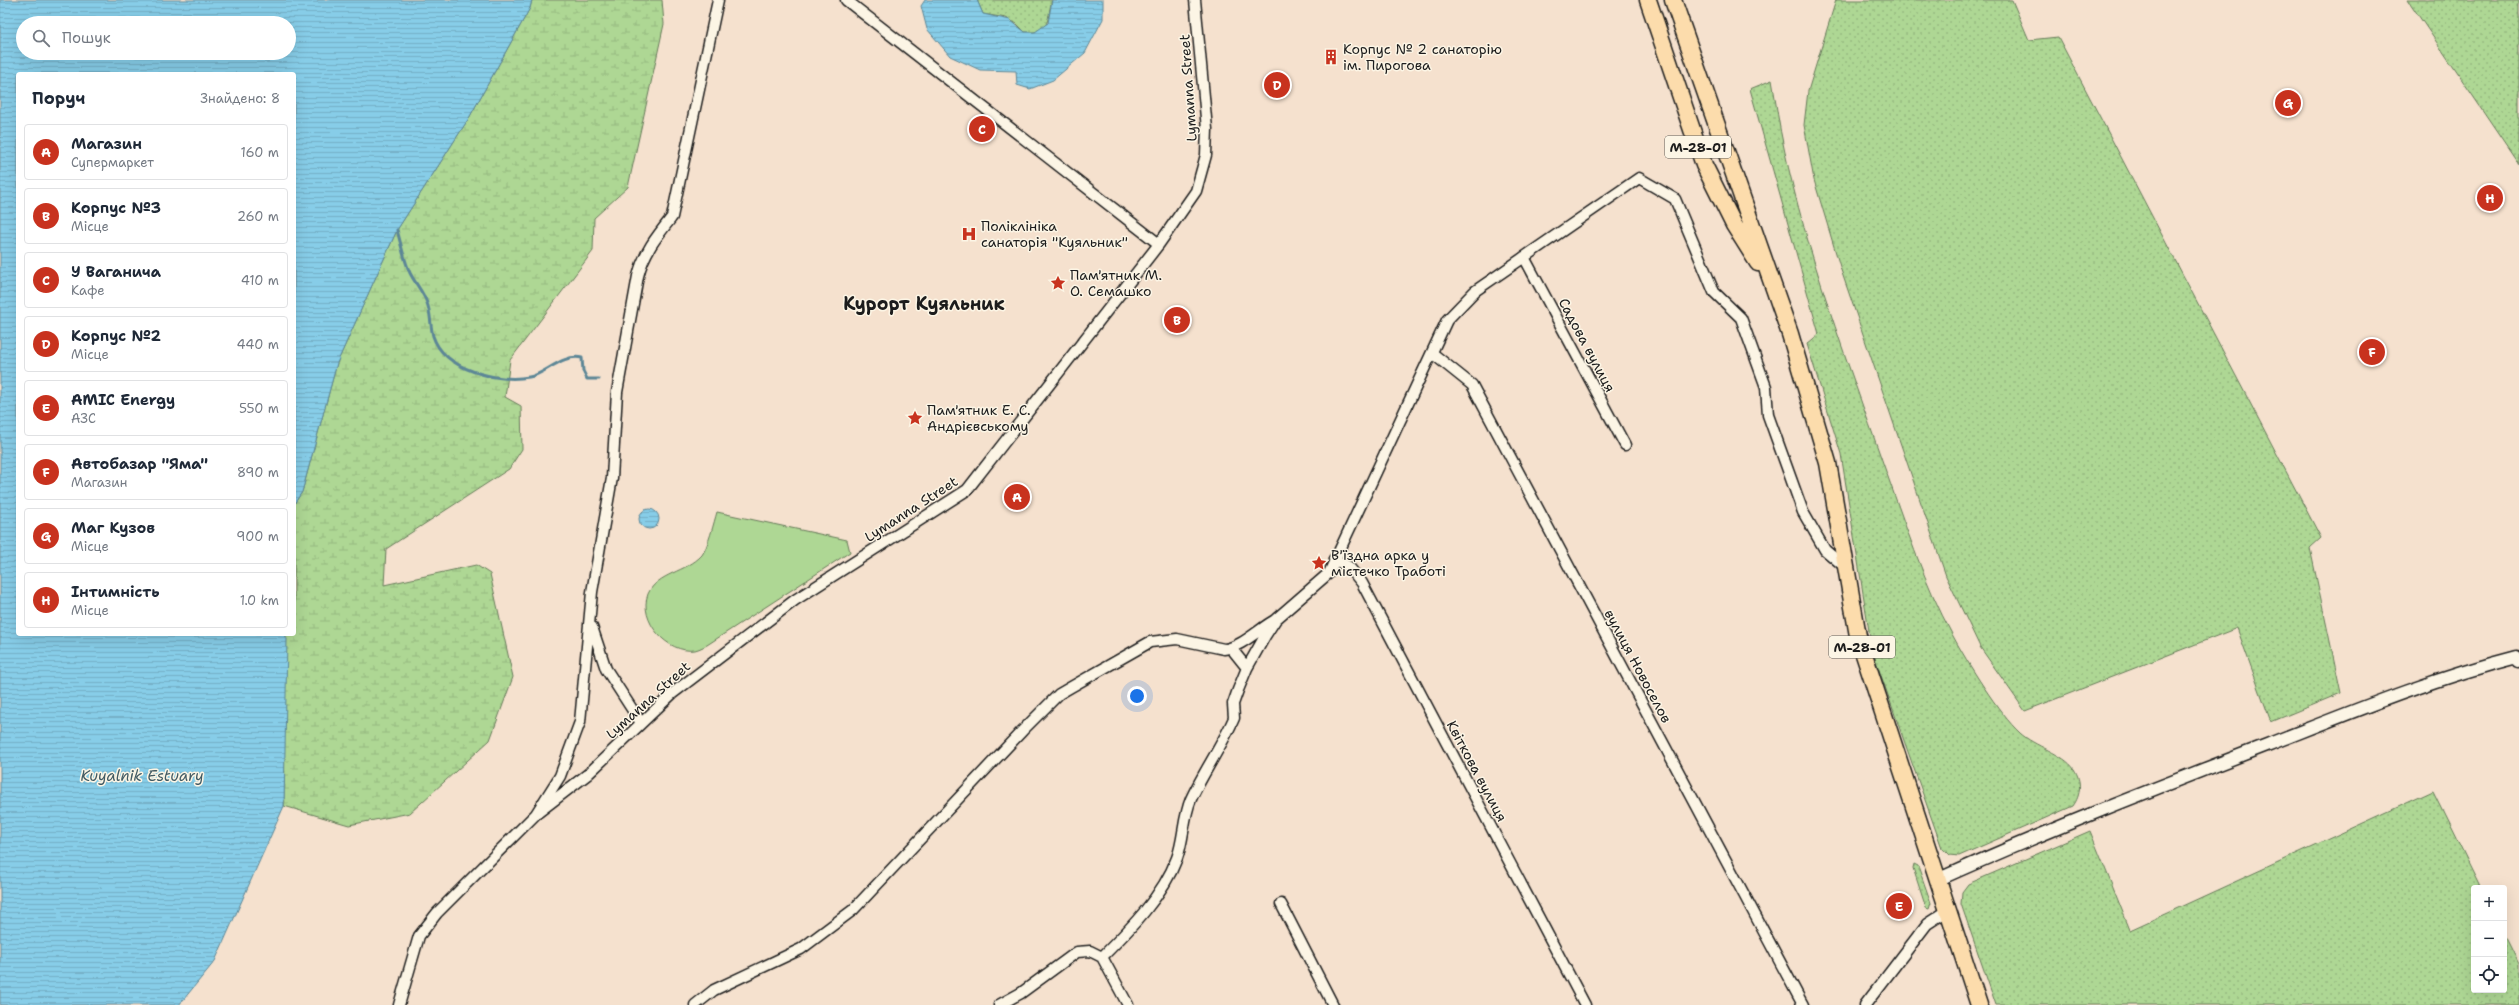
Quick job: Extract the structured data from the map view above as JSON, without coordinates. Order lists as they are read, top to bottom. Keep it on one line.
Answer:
{"streets":{"highway":["М-28-01"],"street":["Lymanna Street","Садова вулиця","вулиця Новоселов","Квіткова вулиця"]},"districts":["Курорт Куяльник"],"water":["Kuyalnik Estuary"],"places":{"building":["Корпус № 2 санаторію ім. Пирогова"],"hospital":["Поліклініка санаторія \"Куяльник\""],"place":["Пам'ятник М. О. Семашко","Пам'ятник Е. С. Андрієвському","В'їздна арка у містечко Тработі"]},"page":{"search":"Пошук","pins":["D","G","C","H","B","F","A","E"],"heading":["Поруч","Знайдено: 8"],"list":[{"mark":"A","name":"Магазин","note":"Супермаркет","value":"160 m"},{"mark":"B","name":"Корпус №3","note":"Місце","value":"260 m"},{"mark":"C","name":"У Ваганича","note":"Кафе","value":"410 m"},{"mark":"D","name":"Корпус №2","note":"Місце","value":"440 m"},{"mark":"E","name":"AMIC Energy","note":"АЗС","value":"550 m"},{"mark":"F","name":"Автобазар \"Яма\"","note":"Магазин","value":"890 m"},{"mark":"G","name":"Маг Кузов","note":"Місце","value":"900 m"},{"mark":"H","name":"Інтимність","note":"Місце","value":"1.0 km"}],"map_buttons":["+","−"]}}
